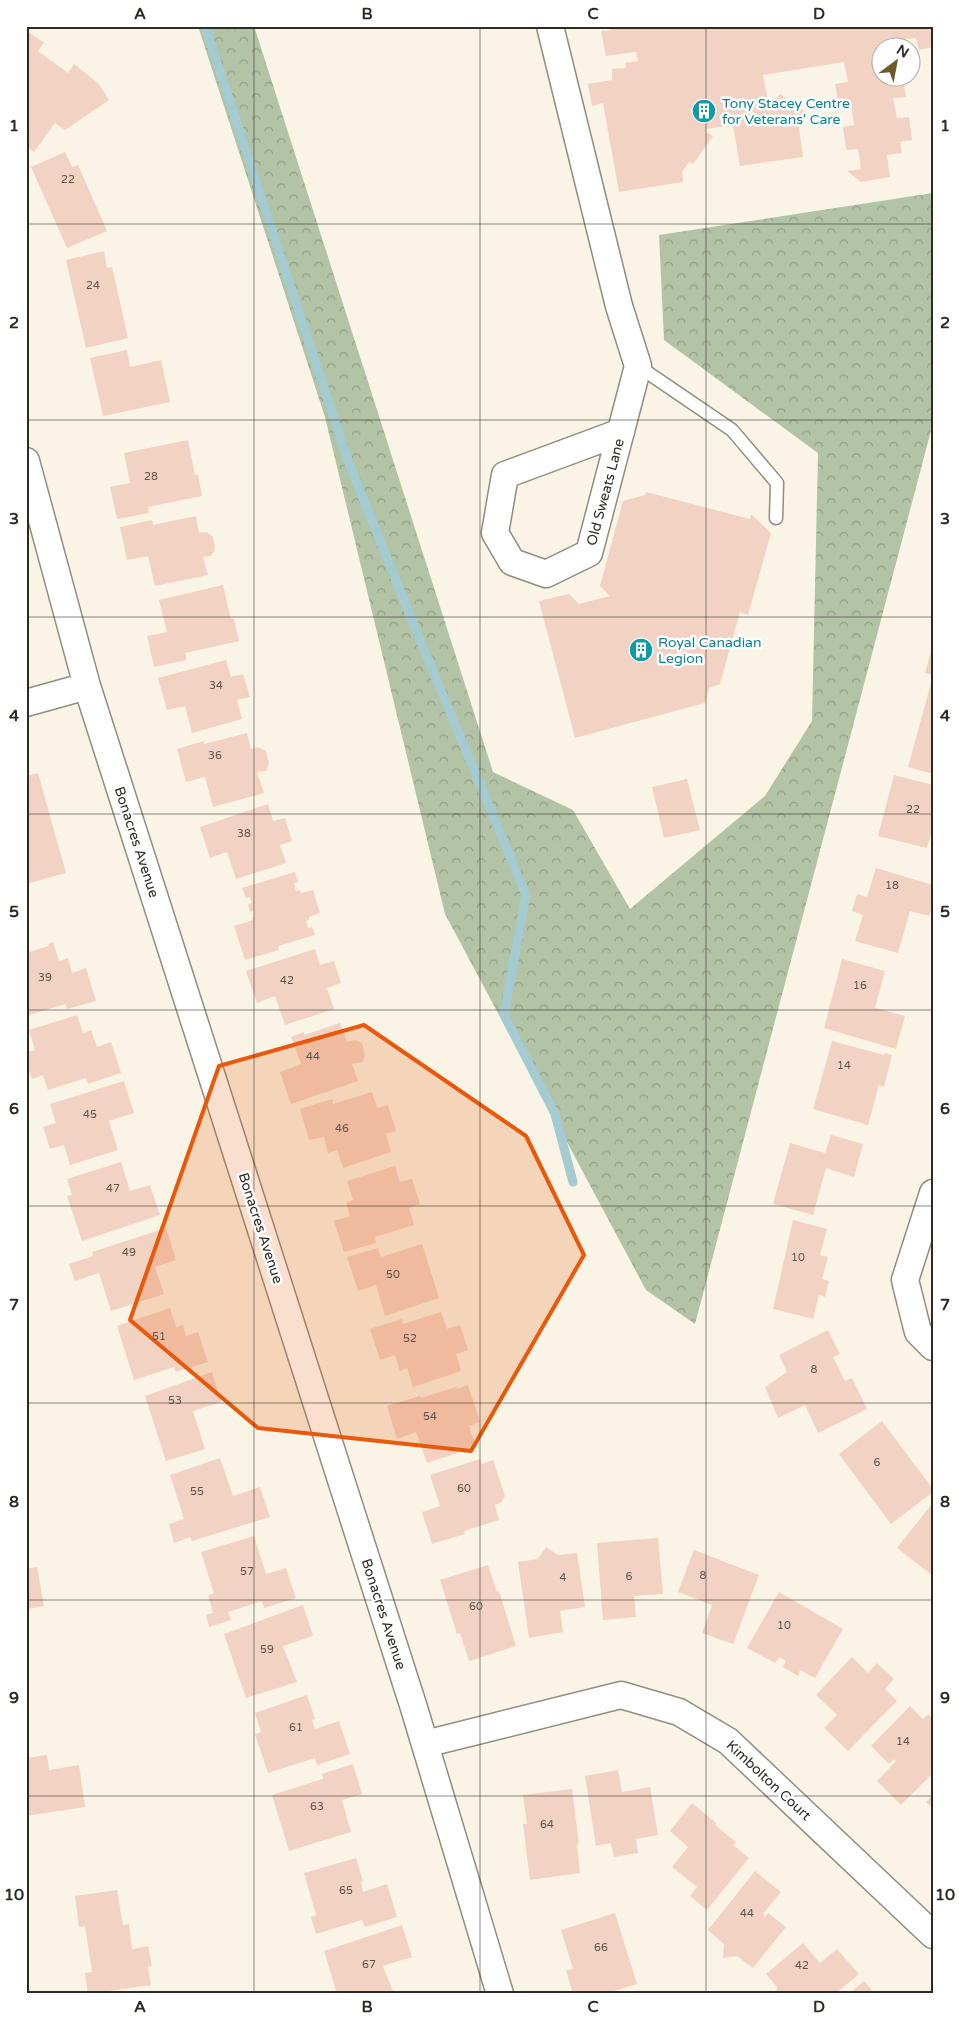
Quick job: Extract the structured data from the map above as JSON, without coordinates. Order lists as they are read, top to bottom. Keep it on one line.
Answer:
{"streets":{"street":["Old Sweats Lane","Bonacres Avenue","Kimbolton Court"]},"crossings":[["Bonacres Avenue","Kimbolton Court"]],"places":{"building":["Tony Stacey Centre for Veterans' Care","Royal Canadian Legion"]},"house_numbers":["22","24","28","34","36","22","38","18","39","42","16","44","14","45","46","47","49","10","50","51","52","8","53","54","6","60","55","57","8","6","4","60","10","59","61","14","63","64","65","44","66","67","42"],"north":"top right","grid":{"columns":["A","B","C","D"],"rows":["1","2","3","4","5","6","7","8","9","10"]}}
